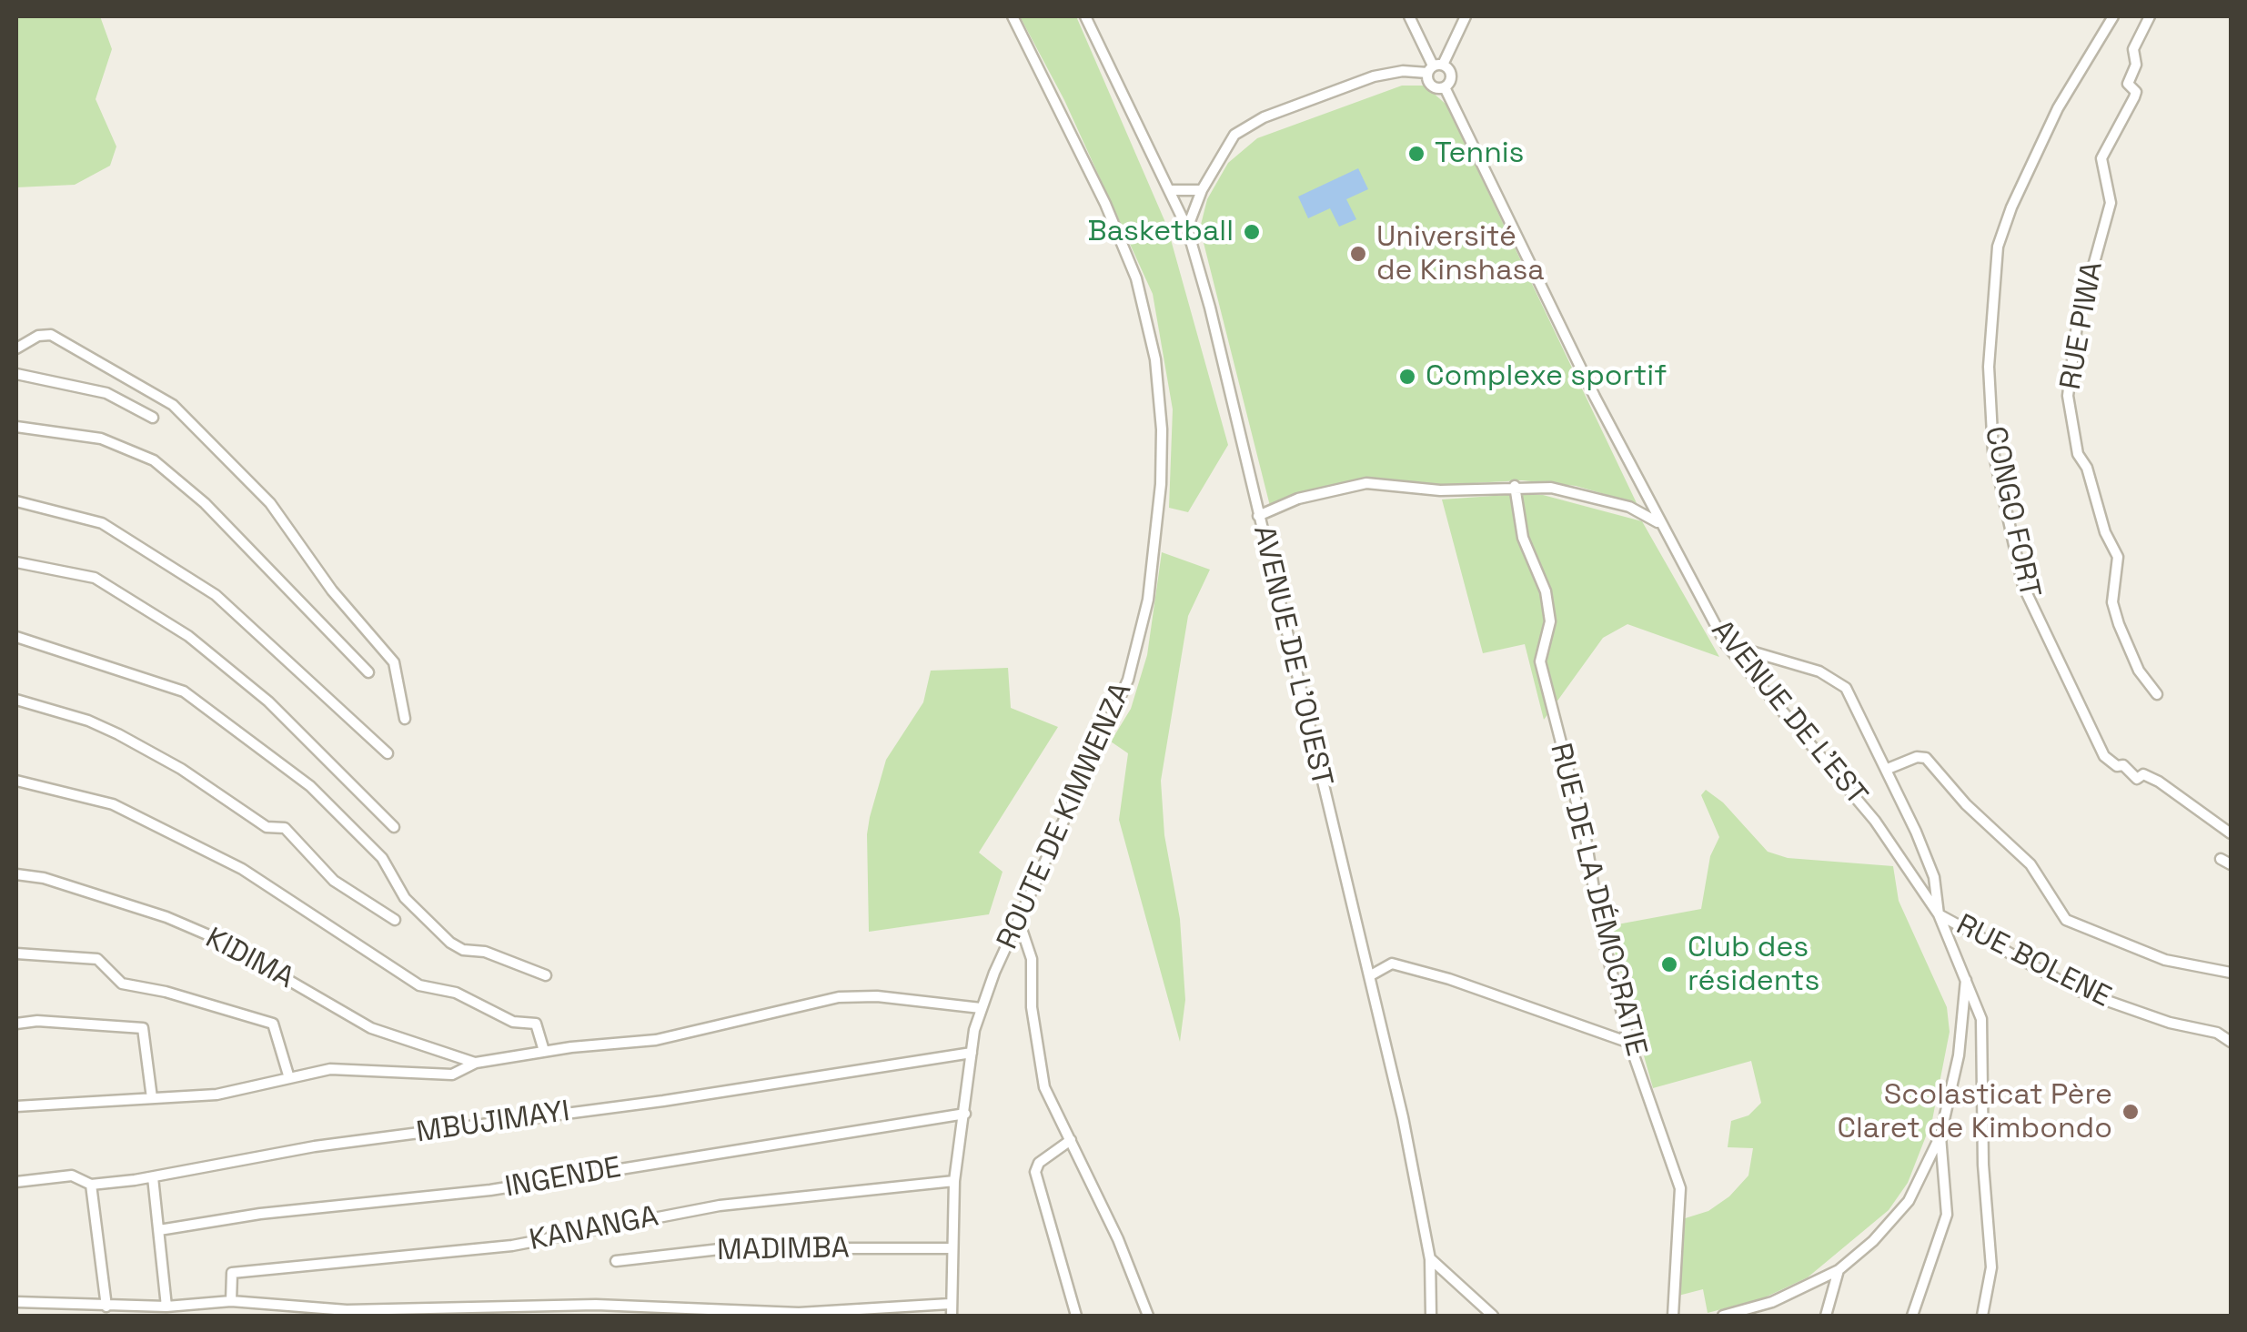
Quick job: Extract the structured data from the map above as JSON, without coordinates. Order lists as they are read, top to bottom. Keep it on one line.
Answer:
{"streets":{"street":["RUE PIWA","CONGO FORT","AVENUE DE L'OUEST","AVENUE DE L'EST","ROUTE DE KIMWENZA","RUE DE LA DÉMOCRATIE","KIDIMA","RUE BOLENE","MBUJIMAYI","INGENDE","KANANGA","MADIMBA"]},"crossings":[["AVENUE DE L'EST","RUE BOLENE"],["ROUTE DE KIMWENZA","MBUJIMAYI"],["ROUTE DE KIMWENZA","INGENDE"],["ROUTE DE KIMWENZA","KANANGA"],["ROUTE DE KIMWENZA","MADIMBA"]],"places":["Tennis","Basketball","Université de Kinshasa","Complexe sportif","Club des résidents","Scolasticat Père Claret de Kimbondo"]}
